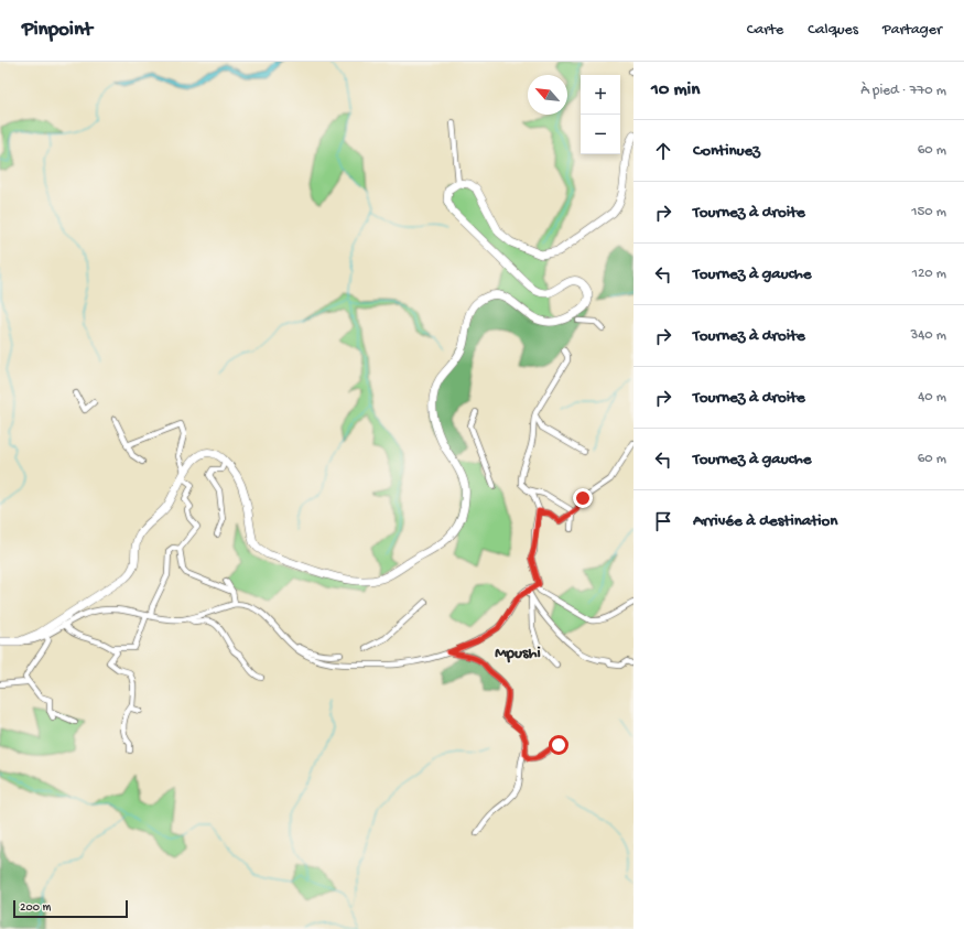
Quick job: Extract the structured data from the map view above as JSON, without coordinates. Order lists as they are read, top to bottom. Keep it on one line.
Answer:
{"districts":["Mpushi"],"scale_bar":"200 m","north":"top left","page":{"header":"Pinpoint","nav":["Carte","Calques","Partager"],"heading":["10 min","À pied · 770 m"],"map_buttons":["+","−"],"list":[["Continuez","60 m"],["Tournez à droite","150 m"],["Tournez à gauche","120 m"],["Tournez à droite","340 m"],["Tournez à droite","40 m"],["Tournez à gauche","60 m"],"Arrivée à destination"],"scale":"200 m"}}
